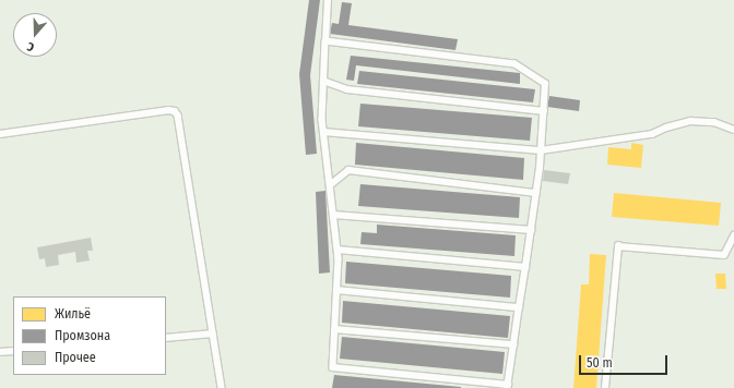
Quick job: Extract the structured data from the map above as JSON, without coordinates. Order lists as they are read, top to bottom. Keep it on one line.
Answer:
{"legend":["Жильё","Промзона","Прочее"],"scale_bar":"50 m","north":"bottom"}
